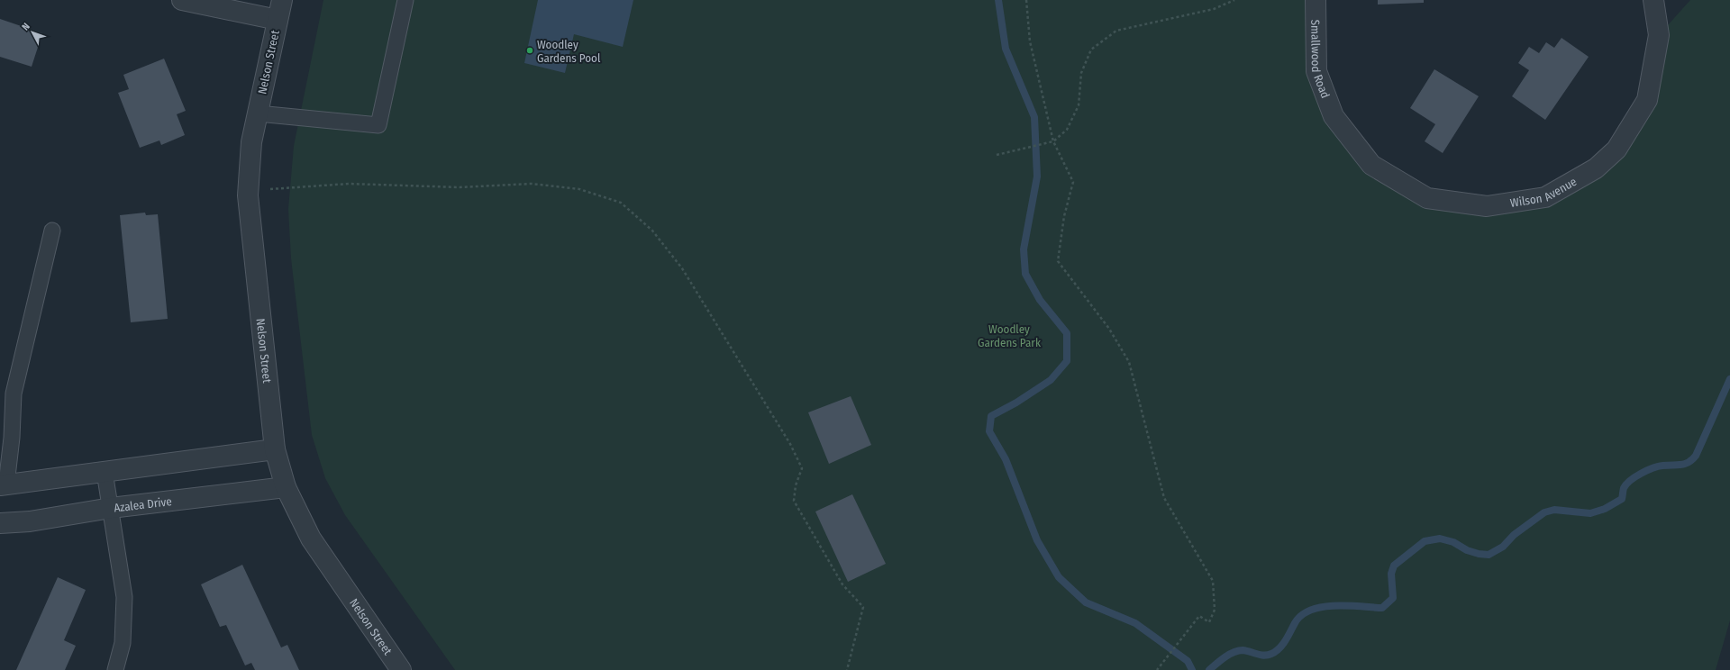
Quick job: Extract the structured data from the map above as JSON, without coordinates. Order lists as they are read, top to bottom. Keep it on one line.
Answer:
{"streets":{"street":["Smallwood Road","Nelson Street","Wilson Avenue","Azalea Drive"]},"crossings":[["Smallwood Road","Wilson Avenue"],["Nelson Street","Azalea Drive"]],"parks":["Woodley Gardens Park"],"places":["Woodley Gardens Pool"],"north":"top left"}
